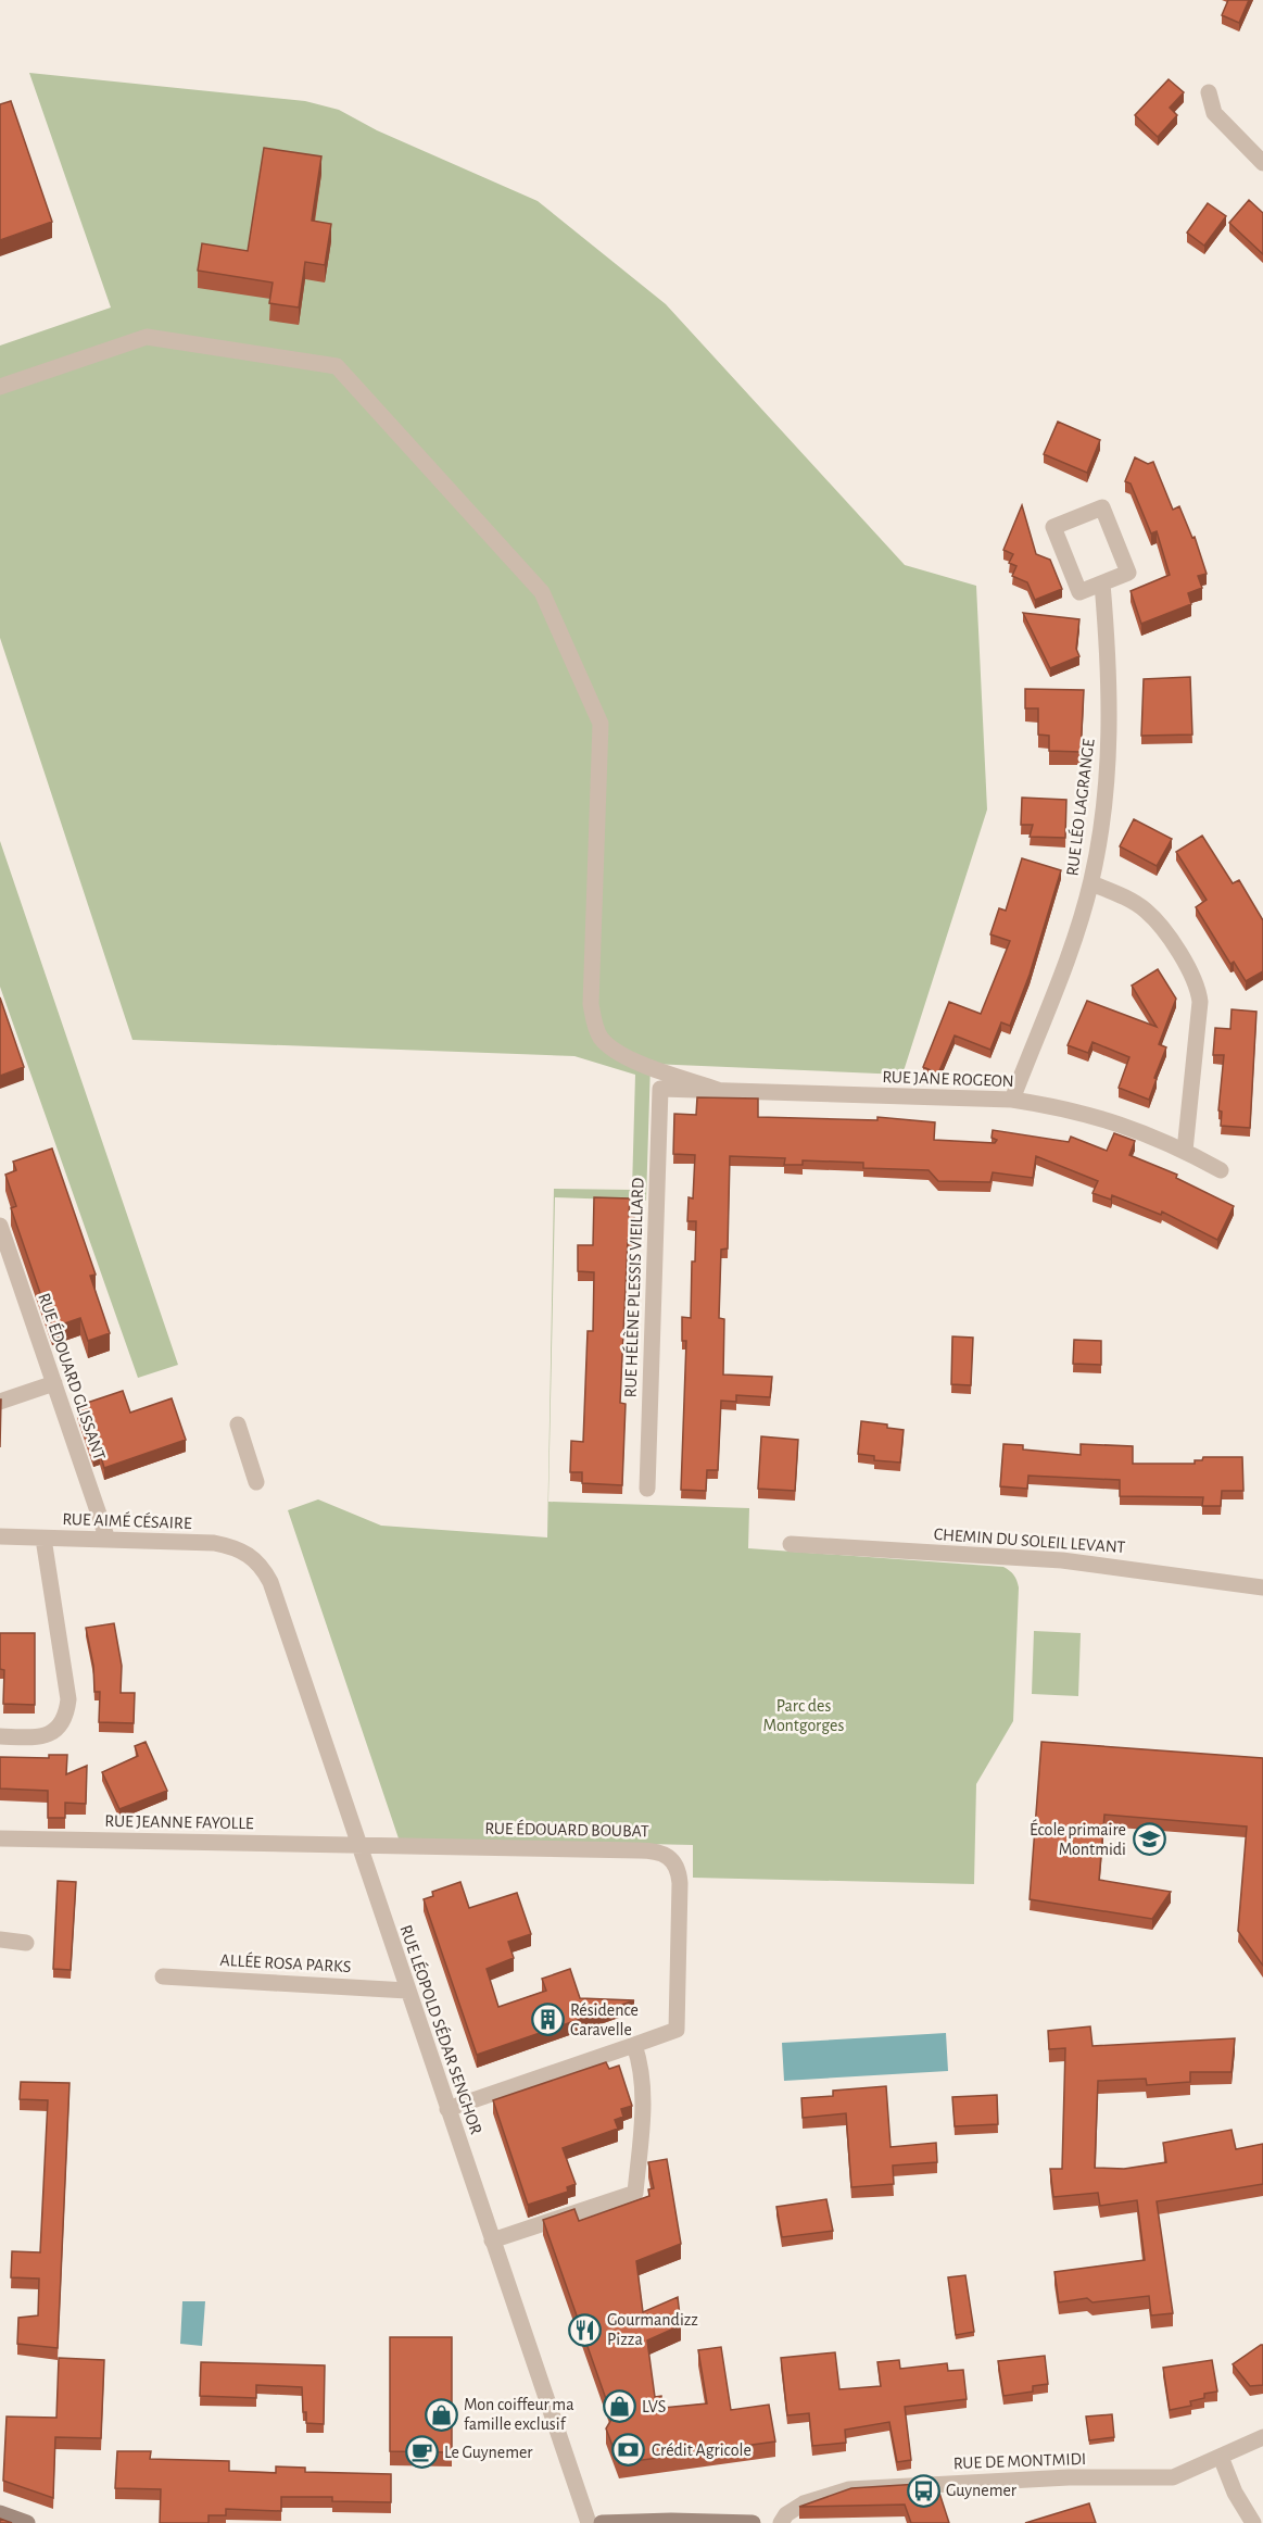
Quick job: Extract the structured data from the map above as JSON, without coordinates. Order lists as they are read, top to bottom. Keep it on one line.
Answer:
{"streets":{"street":["RUE LÉO LAGRANGE","RUE JANE ROGEON","RUE HÉLÈNE PLESSIS VIEILLARD","RUE ÉDOUARD GLISSANT","RUE AIMÉ CÉSAIRE","CHEMIN DU SOLEIL LEVANT","RUE JEANNE FAYOLLE","RUE ÉDOUARD BOUBAT","ALLÉE ROSA PARKS","RUE LÉOPOLD SÉDAR SENGHOR","RUE DE MONTMIDI"]},"crossings":[["RUE LÉO LAGRANGE","RUE JANE ROGEON"],["RUE JANE ROGEON","RUE HÉLÈNE PLESSIS VIEILLARD"],["RUE ÉDOUARD GLISSANT","RUE AIMÉ CÉSAIRE"],["RUE AIMÉ CÉSAIRE","RUE LÉOPOLD SÉDAR SENGHOR"],["RUE JEANNE FAYOLLE","RUE ÉDOUARD BOUBAT"],["RUE JEANNE FAYOLLE","RUE LÉOPOLD SÉDAR SENGHOR"],["RUE ÉDOUARD BOUBAT","RUE LÉOPOLD SÉDAR SENGHOR"],["ALLÉE ROSA PARKS","RUE LÉOPOLD SÉDAR SENGHOR"]],"parks":["Parc des Montgorges"],"places":{"school or university":["École primaire Montmidi"],"building":["Résidence Caravelle"],"restaurant":["Gourmandizz Pizza"],"shop":["LVS","Mon coiffeur ma famille exclusif"],"bank":["Crédit Agricole"],"cafe":["Le Guynemer"],"bus stop":["Guynemer"]}}
